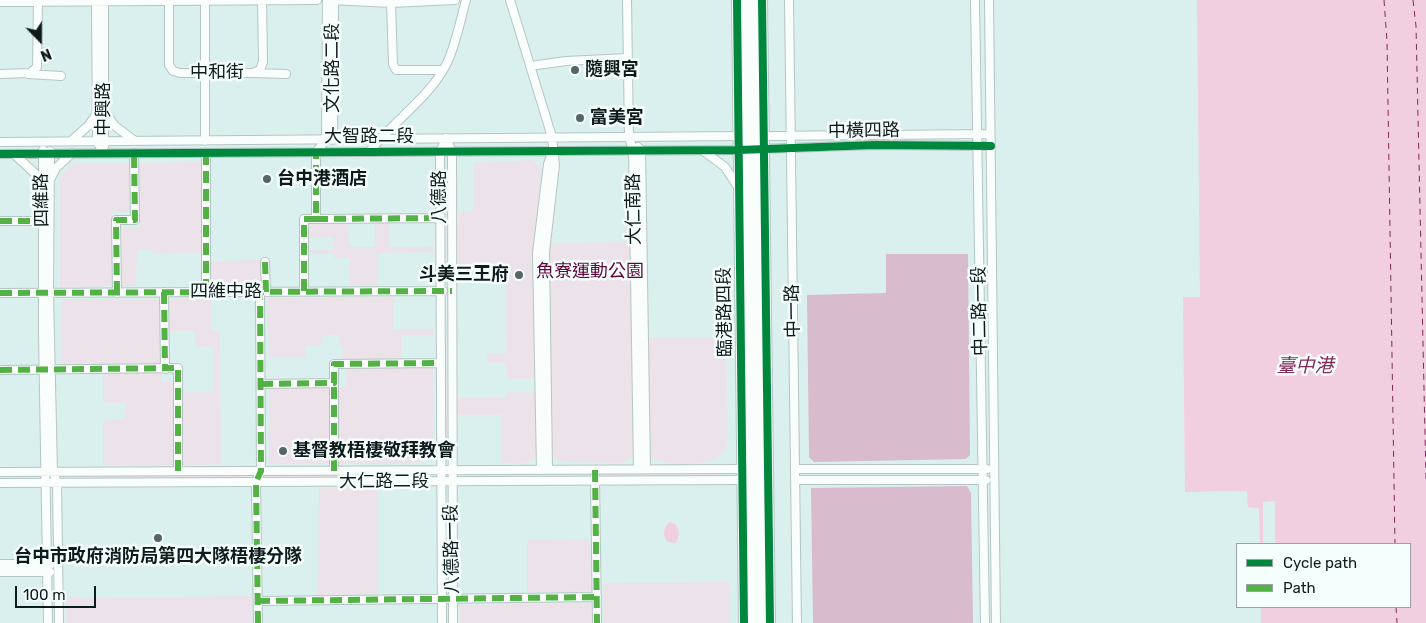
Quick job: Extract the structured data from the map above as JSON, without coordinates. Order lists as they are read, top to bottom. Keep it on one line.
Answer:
{"streets":{"main road":["臨港路四段"],"street":["文化路二段","中和街","中興路","中橫四路","大智路二段","八德路","四維路","大仁南路","四維中路","中一路","中二路一段","大仁路二段","八德路一段"]},"crossings":[["文化路二段","大智路二段"],["中興路","大智路二段"],["中橫四路","大智路二段"],["中橫四路","中一路"],["中橫四路","中二路一段"],["中橫四路","臨港路四段"],["大智路二段","八德路"],["大智路二段","四維路"],["大智路二段","大仁南路"],["大智路二段","臨港路四段"],["八德路","四維中路"],["八德路","大仁路二段"],["八德路","八德路一段"],["四維路","四維中路"],["四維路","大仁路二段"],["大仁南路","大仁路二段"],["臨港路四段","大仁路二段"],["大仁路二段","八德路一段"]],"water":["臺中港"],"parks":["魚寮運動公園"],"places":["隨興宮","富美宮","台中港酒店","斗美三王府","基督教梧棲敬拜教會","台中市政府消防局第四大隊梧棲分隊"],"legend":["Cycle path","Path"],"scale_bar":"100 m","north":"bottom"}
